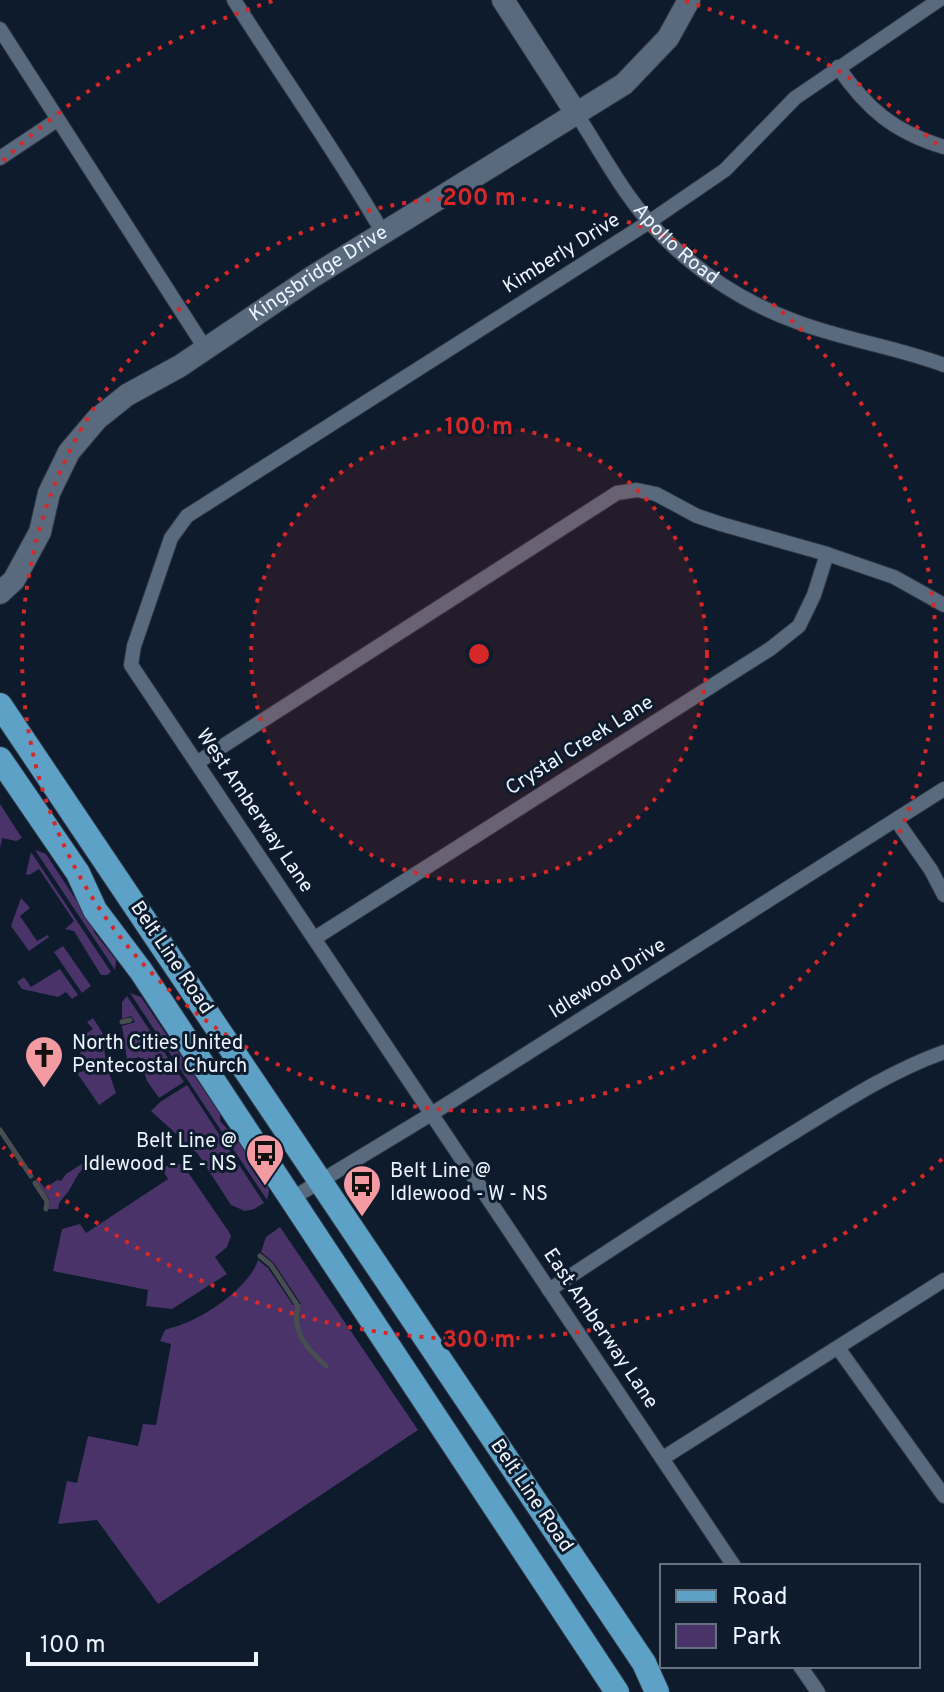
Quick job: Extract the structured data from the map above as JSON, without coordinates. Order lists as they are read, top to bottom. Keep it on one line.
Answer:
{"streets":{"main road":["Belt Line Road"],"street":["Apollo Road","Kimberly Drive","Kingsbridge Drive","Crystal Creek Lane","West Amberway Lane","Idlewood Drive","East Amberway Lane"]},"crossings":[["Apollo Road","Kimberly Drive"],["Apollo Road","Kingsbridge Drive"],["Kimberly Drive","West Amberway Lane"],["Crystal Creek Lane","West Amberway Lane"],["West Amberway Lane","Idlewood Drive"],["West Amberway Lane","East Amberway Lane"],["Belt Line Road","Idlewood Drive"],["Idlewood Drive","East Amberway Lane"]],"places":{"church":["North Cities United Pentecostal Church"],"bus stop":["Belt Line @ Idlewood - E - NS","Belt Line @ Idlewood - W - NS"]},"legend":["Road","Park"],"scale_bar":"100 m","rings":["200 m","100 m","300 m"]}
